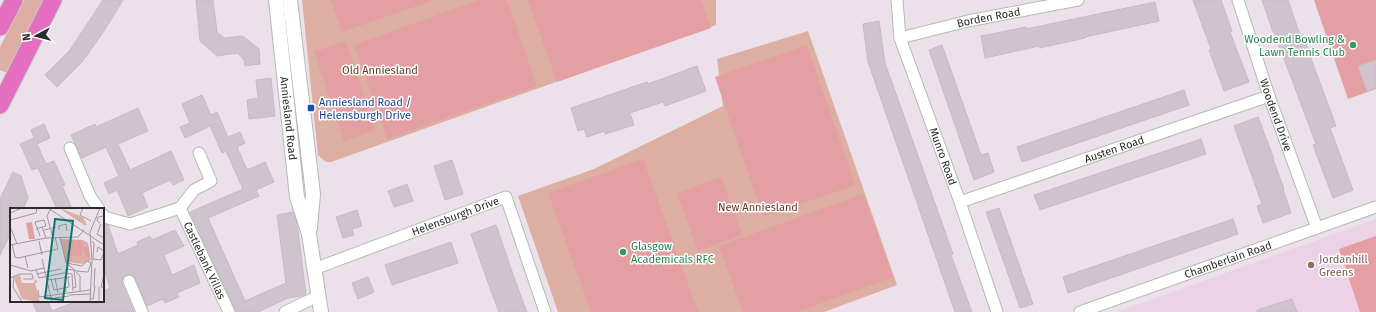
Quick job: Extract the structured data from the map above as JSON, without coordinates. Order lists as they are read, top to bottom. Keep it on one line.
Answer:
{"streets":{"street":["Borden Road","Woodend Drive","Anniesland Road","Austen Road","Munro Road","Helensburgh Drive","Castlebank Villas","Chamberlain Road"]},"crossings":[["Borden Road","Munro Road"],["Woodend Drive","Austen Road"],["Woodend Drive","Chamberlain Road"],["Anniesland Road","Helensburgh Drive"],["Austen Road","Munro Road"]],"parks":["Old Anniesland","New Anniesland"],"places":{"other":["Woodend Bowling & Lawn Tennis Club","Glasgow Academicals RFC","Jordanhill Greens"],"transit":["Anniesland Road / Helensburgh Drive"]},"north":"left"}
